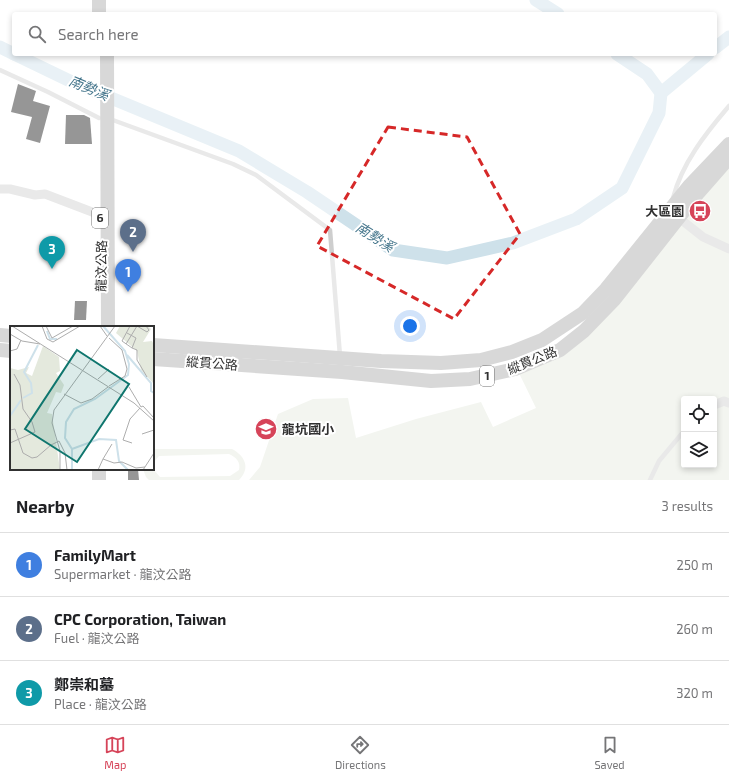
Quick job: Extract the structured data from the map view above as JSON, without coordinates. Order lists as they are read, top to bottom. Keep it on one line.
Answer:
{"streets":{"main road":["6","龍汶公路","縱貫公路","1"]},"crossings":[["6","龍汶公路"]],"water":["南勢溪"],"places":{"bus stop":["大區園"],"school or university":["龍坑國小"]},"page":{"search":"Search here","pins":["2","3","1"],"heading":["Nearby","3 results"],"list":[{"mark":"1","name":"FamilyMart","note":"Supermarket · 龍汶公路","value":"250 m"},{"mark":"2","name":"CPC Corporation, Taiwan","note":"Fuel · 龍汶公路","value":"260 m"},{"mark":"3","name":"鄭崇和墓","note":"Place · 龍汶公路","value":"320 m"}],"nav":["Map","Directions","Saved"]}}
